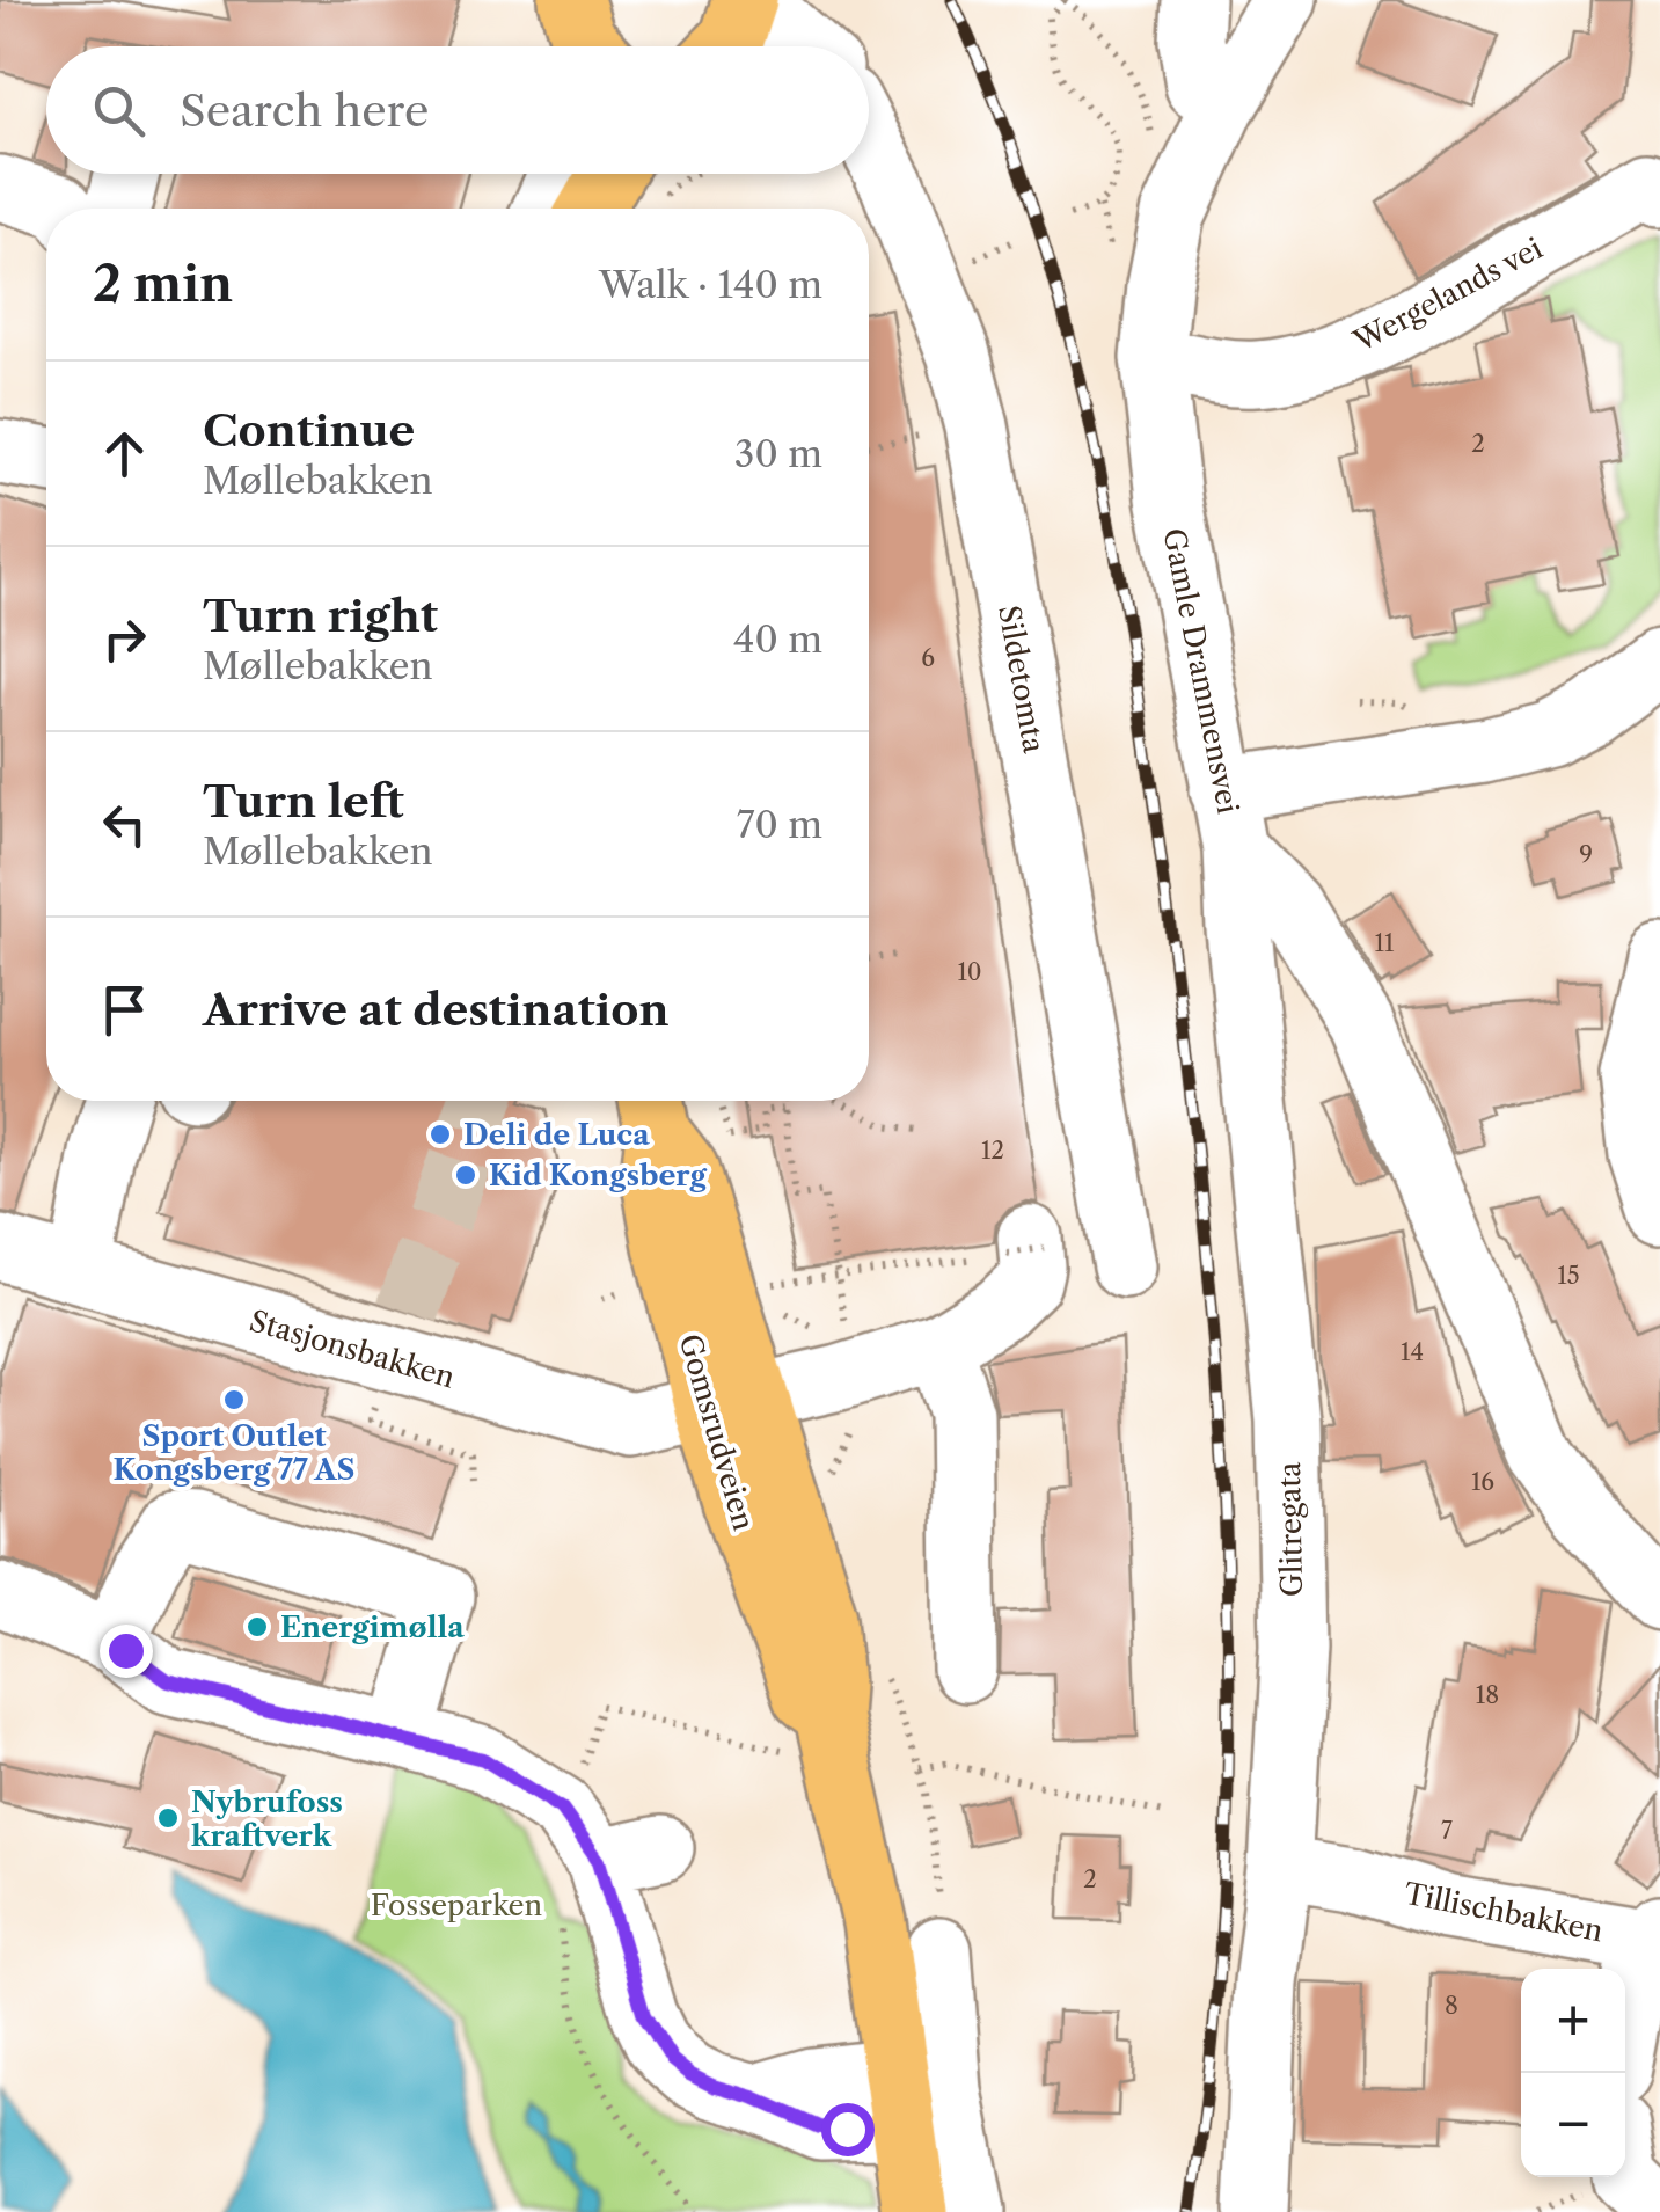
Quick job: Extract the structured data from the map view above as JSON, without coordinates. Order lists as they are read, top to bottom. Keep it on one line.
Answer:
{"streets":{"main road":["Gomsrudveien"],"street":["Wergelands vei","Gamle Drammensvei","Sildetomta","Stasjonsbakken","Glitregata","Tillischbakken"]},"crossings":[["Wergelands vei","Gamle Drammensvei"],["Gamle Drammensvei","Glitregata"],["Stasjonsbakken","Gomsrudveien"],["Glitregata","Tillischbakken"]],"parks":["Fosseparken"],"places":["Deli de Luca","Kid Kongsberg","Sport Outlet Kongsberg 77 AS","Energimølla","Nybrufoss kraftverk"],"house_numbers":["2","6","9","11","10","12","15","14","16","18","7","2","8"],"page":{"search":"Search here","heading":["2 min","Walk · 140 m"],"list":[["Continue","Møllebakken","30 m"],["Turn right","Møllebakken","40 m"],["Turn left","Møllebakken","70 m"],"Arrive at destination"],"map_buttons":["+","−"]}}
